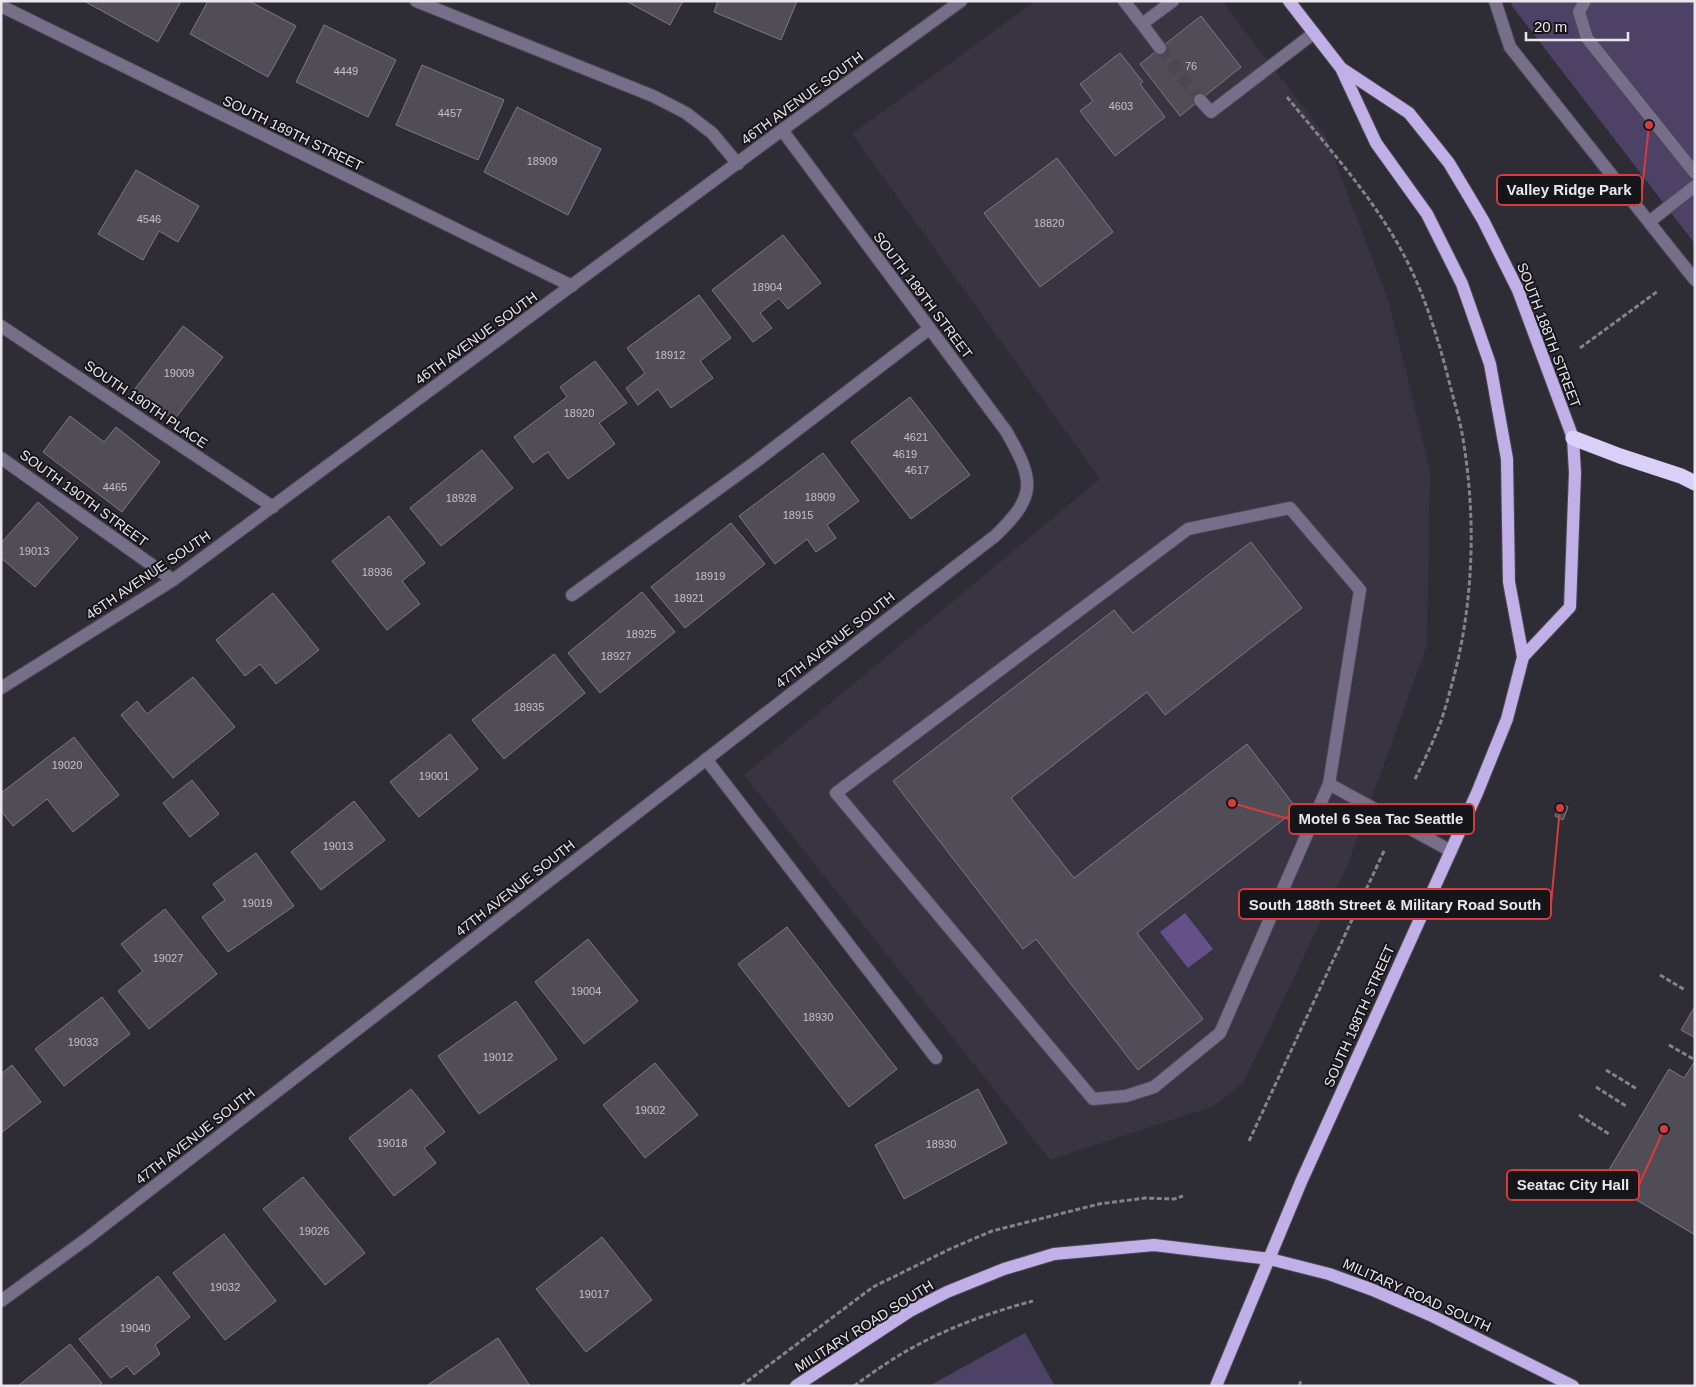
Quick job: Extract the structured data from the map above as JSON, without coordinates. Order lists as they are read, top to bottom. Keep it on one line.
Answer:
{"streets":{"main road":["SOUTH 188TH STREET","MILITARY ROAD SOUTH"],"street":["46TH AVENUE SOUTH","SOUTH 189TH STREET","SOUTH 190TH PLACE","SOUTH 190TH STREET","47TH AVENUE SOUTH"]},"crossings":[["46TH AVENUE SOUTH","SOUTH 189TH STREET"],["46TH AVENUE SOUTH","SOUTH 190TH PLACE"],["46TH AVENUE SOUTH","SOUTH 190TH STREET"],["SOUTH 189TH STREET","47TH AVENUE SOUTH"],["SOUTH 188TH STREET","MILITARY ROAD SOUTH"]],"places":["Valley Ridge Park","Motel 6 Sea Tac Seattle","South 188th Street & Military Road South","Seatac City Hall"],"house_numbers":["76","4449","4603","4457","18909","4546","18820","18904","18912","19009","18920","4621","4619","4617","4465","18909","18928","18915","19013","18936","18919","18921","18925","18927","18935","19020","19001","19013","19019","19027","19004","18930","19033","19012","19002","19018","18930","19026","19032","19017","19040"],"scale_bar":"20 m"}
